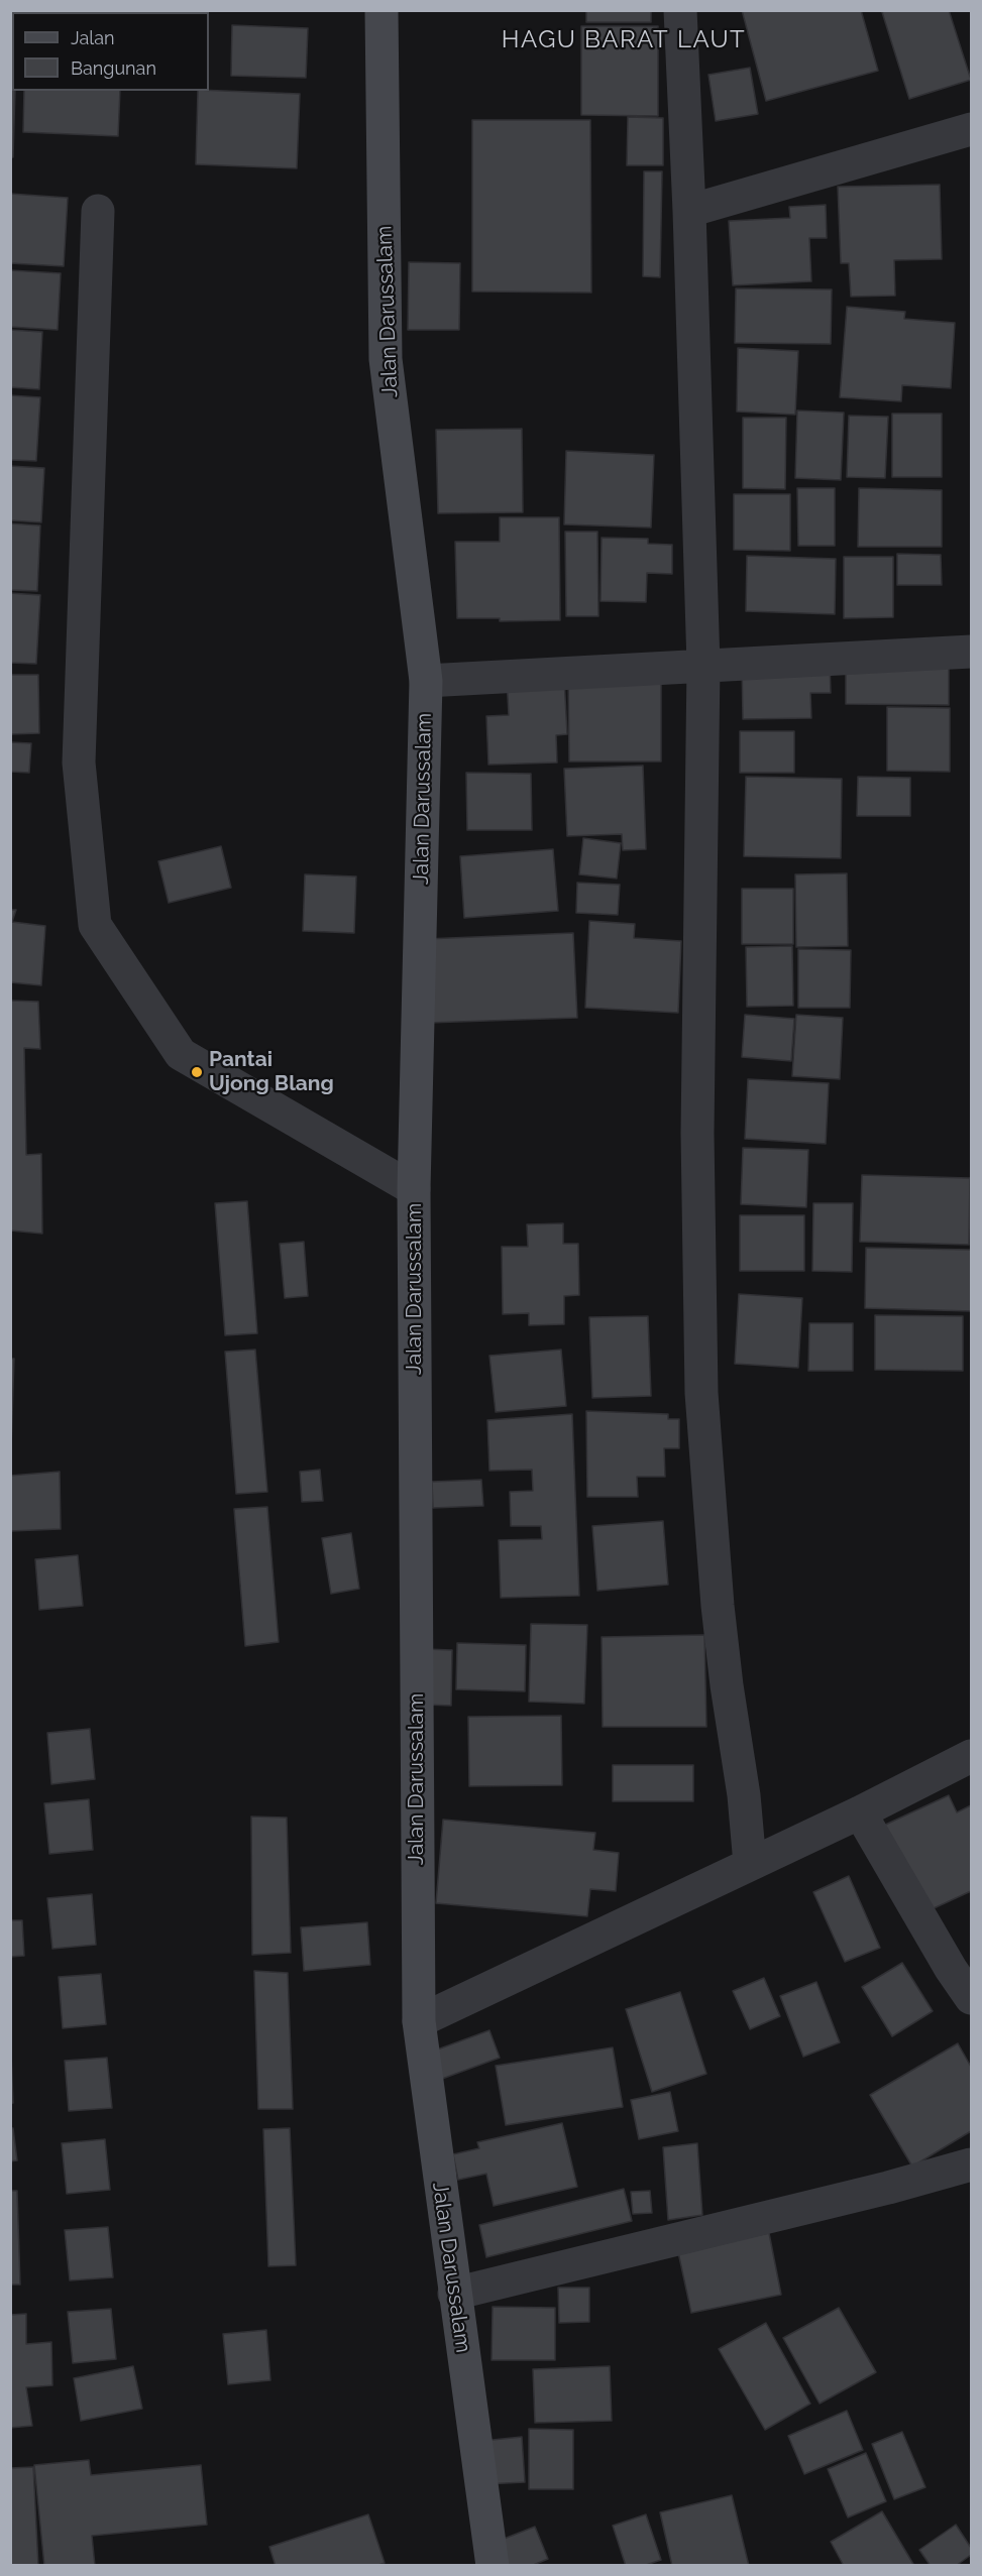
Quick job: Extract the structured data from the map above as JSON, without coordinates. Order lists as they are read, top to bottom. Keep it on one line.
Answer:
{"streets":{"street":["Jalan Darussalam"]},"districts":["HAGU BARAT LAUT"],"places":["Pantai Ujong Blang"],"legend":["Jalan","Bangunan"]}
